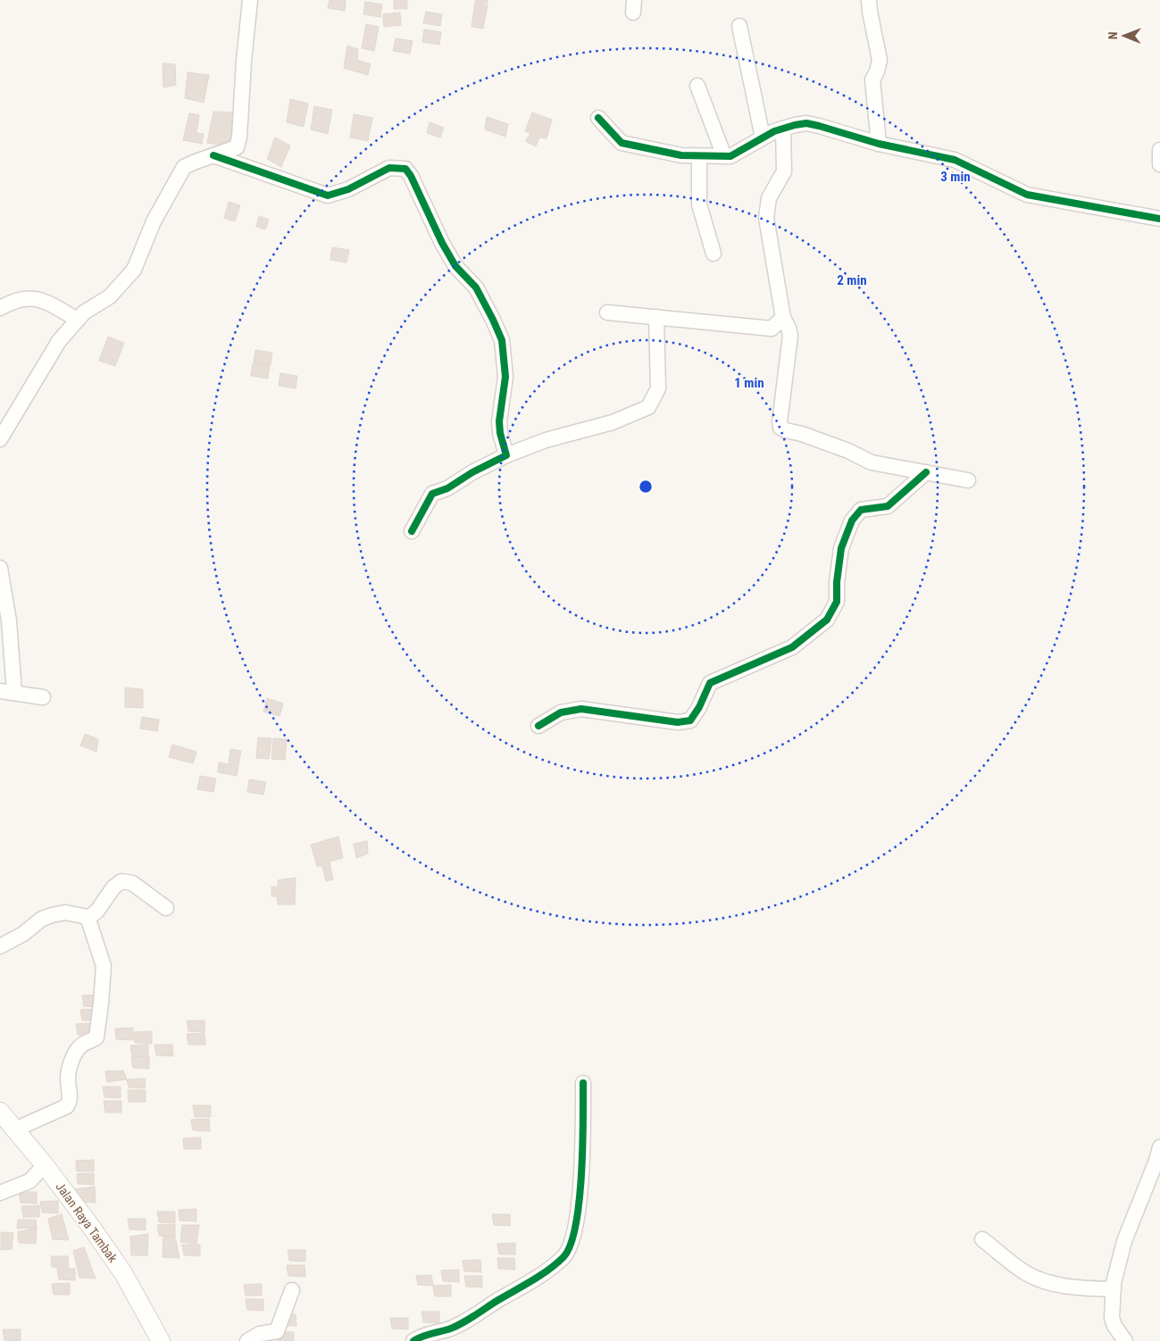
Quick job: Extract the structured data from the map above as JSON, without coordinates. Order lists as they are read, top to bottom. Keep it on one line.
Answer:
{"streets":{"street":["Jalan Raya Tambak"]},"north":"left","rings":["3 min","2 min","1 min"]}
